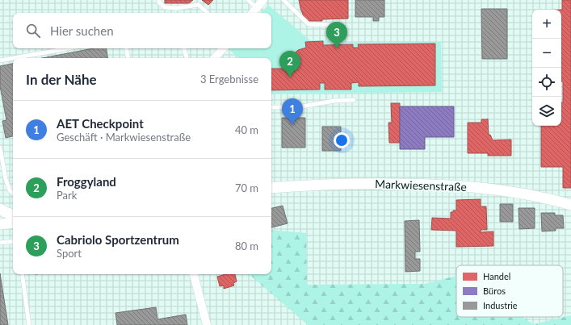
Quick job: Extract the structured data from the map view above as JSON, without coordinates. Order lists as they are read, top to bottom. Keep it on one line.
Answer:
{"streets":{"street":["Markwiesenstraße"]},"legend":["Handel","Büros","Industrie"],"page":{"map_buttons":["+","−"],"search":"Hier suchen","pins":["3","2","1"],"heading":["In der Nähe","3 Ergebnisse"],"list":[{"mark":"1","name":"AET Checkpoint","note":"Geschäft · Markwiesenstraße","value":"40 m"},{"mark":"2","name":"Froggyland","note":"Park","value":"70 m"},{"mark":"3","name":"Cabriolo Sportzentrum","note":"Sport","value":"80 m"}]}}
